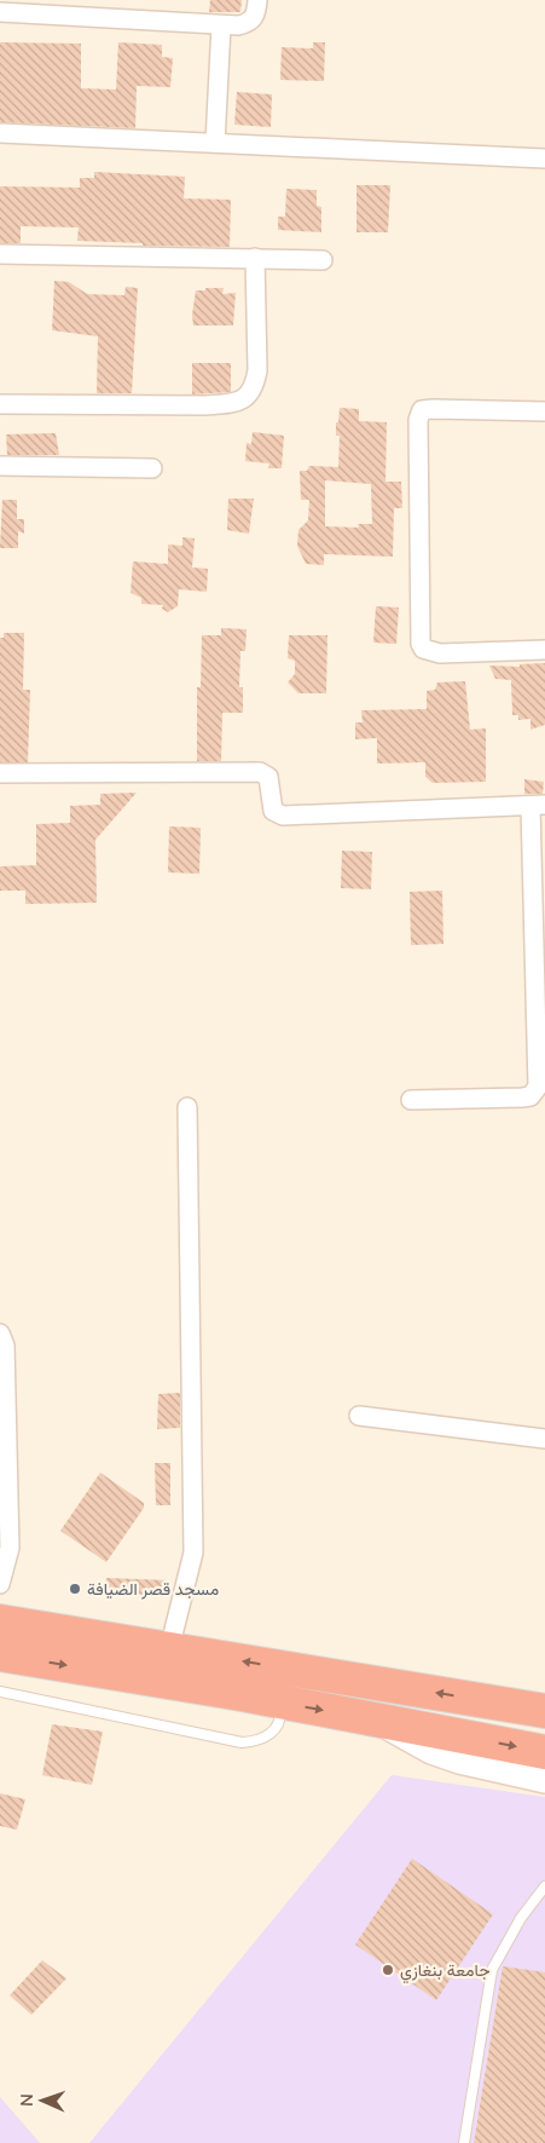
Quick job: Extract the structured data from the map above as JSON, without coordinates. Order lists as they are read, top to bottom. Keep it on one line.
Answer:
{"places":["مسجد قصر الضيافة","جامعة بنغازي"],"north":"left"}
